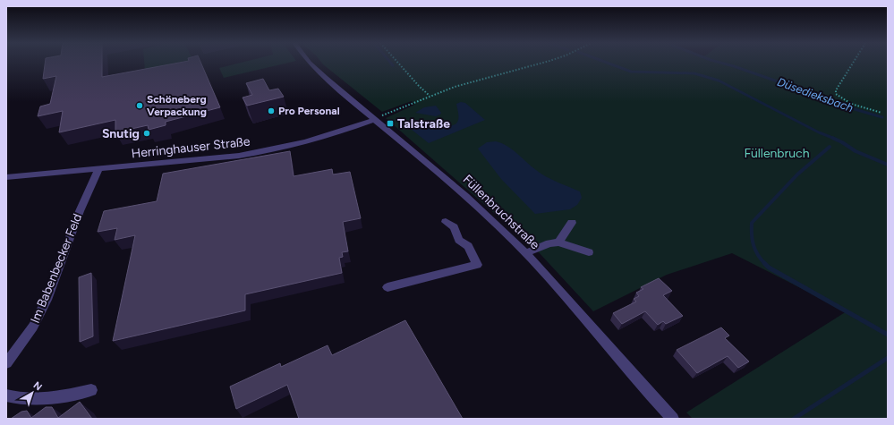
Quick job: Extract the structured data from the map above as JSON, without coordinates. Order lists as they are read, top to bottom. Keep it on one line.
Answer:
{"streets":{"street":["Herringhauser Straße","Füllenbruchstraße","Im Babenbecker Feld"]},"crossings":[["Herringhauser Straße","Füllenbruchstraße"],["Herringhauser Straße","Im Babenbecker Feld"]],"water":["Düsedieksbach"],"parks":["Füllenbruch"],"places":{"other":["Schöneberg Verpackung","Pro Personal","Snutig"],"transit":["Talstraße"]},"north":"top right"}
